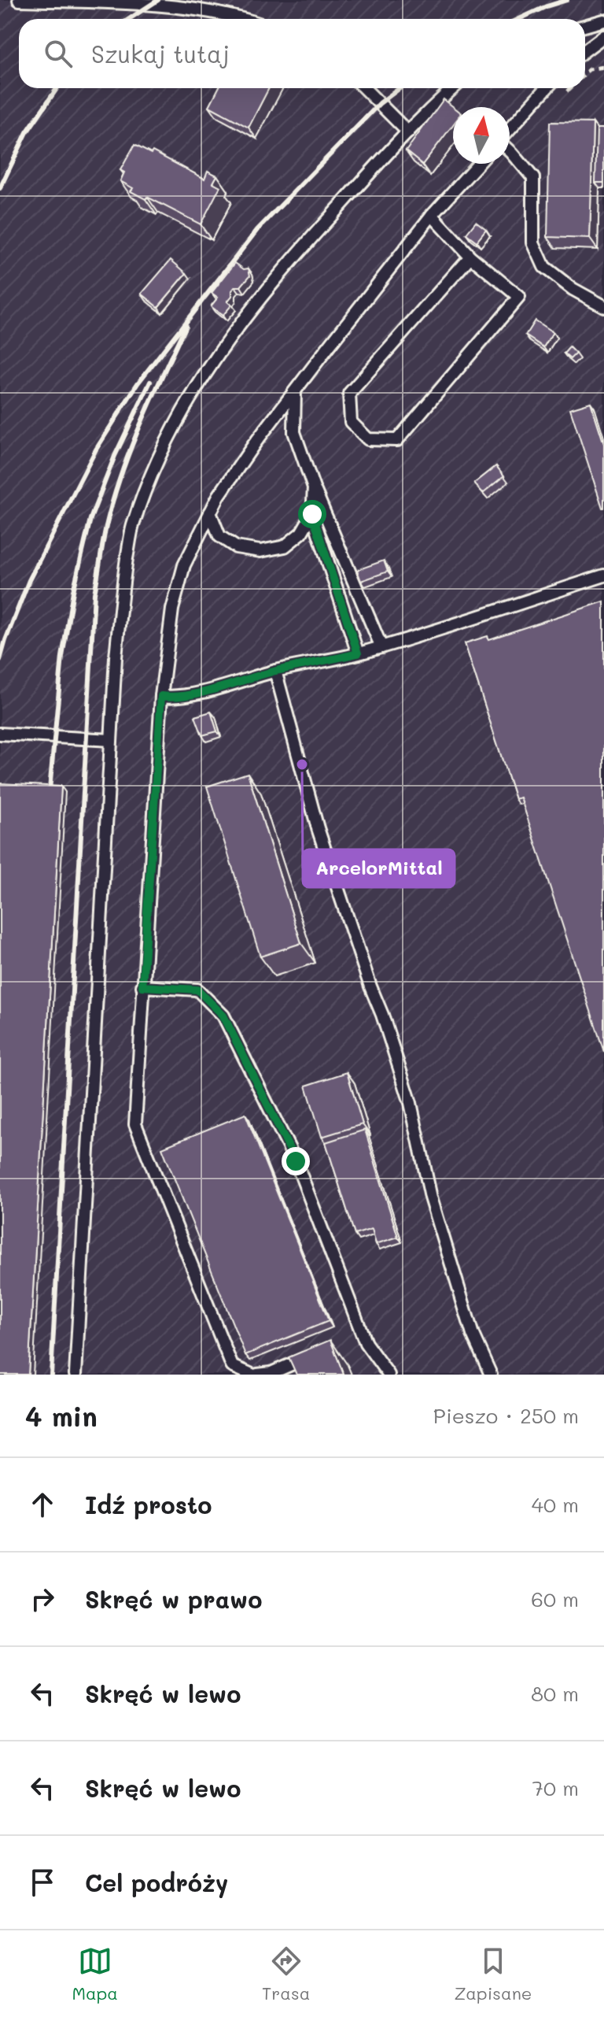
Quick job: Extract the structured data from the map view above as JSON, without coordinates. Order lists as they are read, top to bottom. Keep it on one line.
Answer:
{"places":["ArcelorMittal"],"north":"top","page":{"search":"Szukaj tutaj","heading":["4 min","Pieszo · 250 m"],"list":[["Idź prosto","40 m"],["Skręć w prawo","60 m"],["Skręć w lewo","80 m"],["Skręć w lewo","70 m"],"Cel podróży"],"nav":["Mapa","Trasa","Zapisane"]}}
